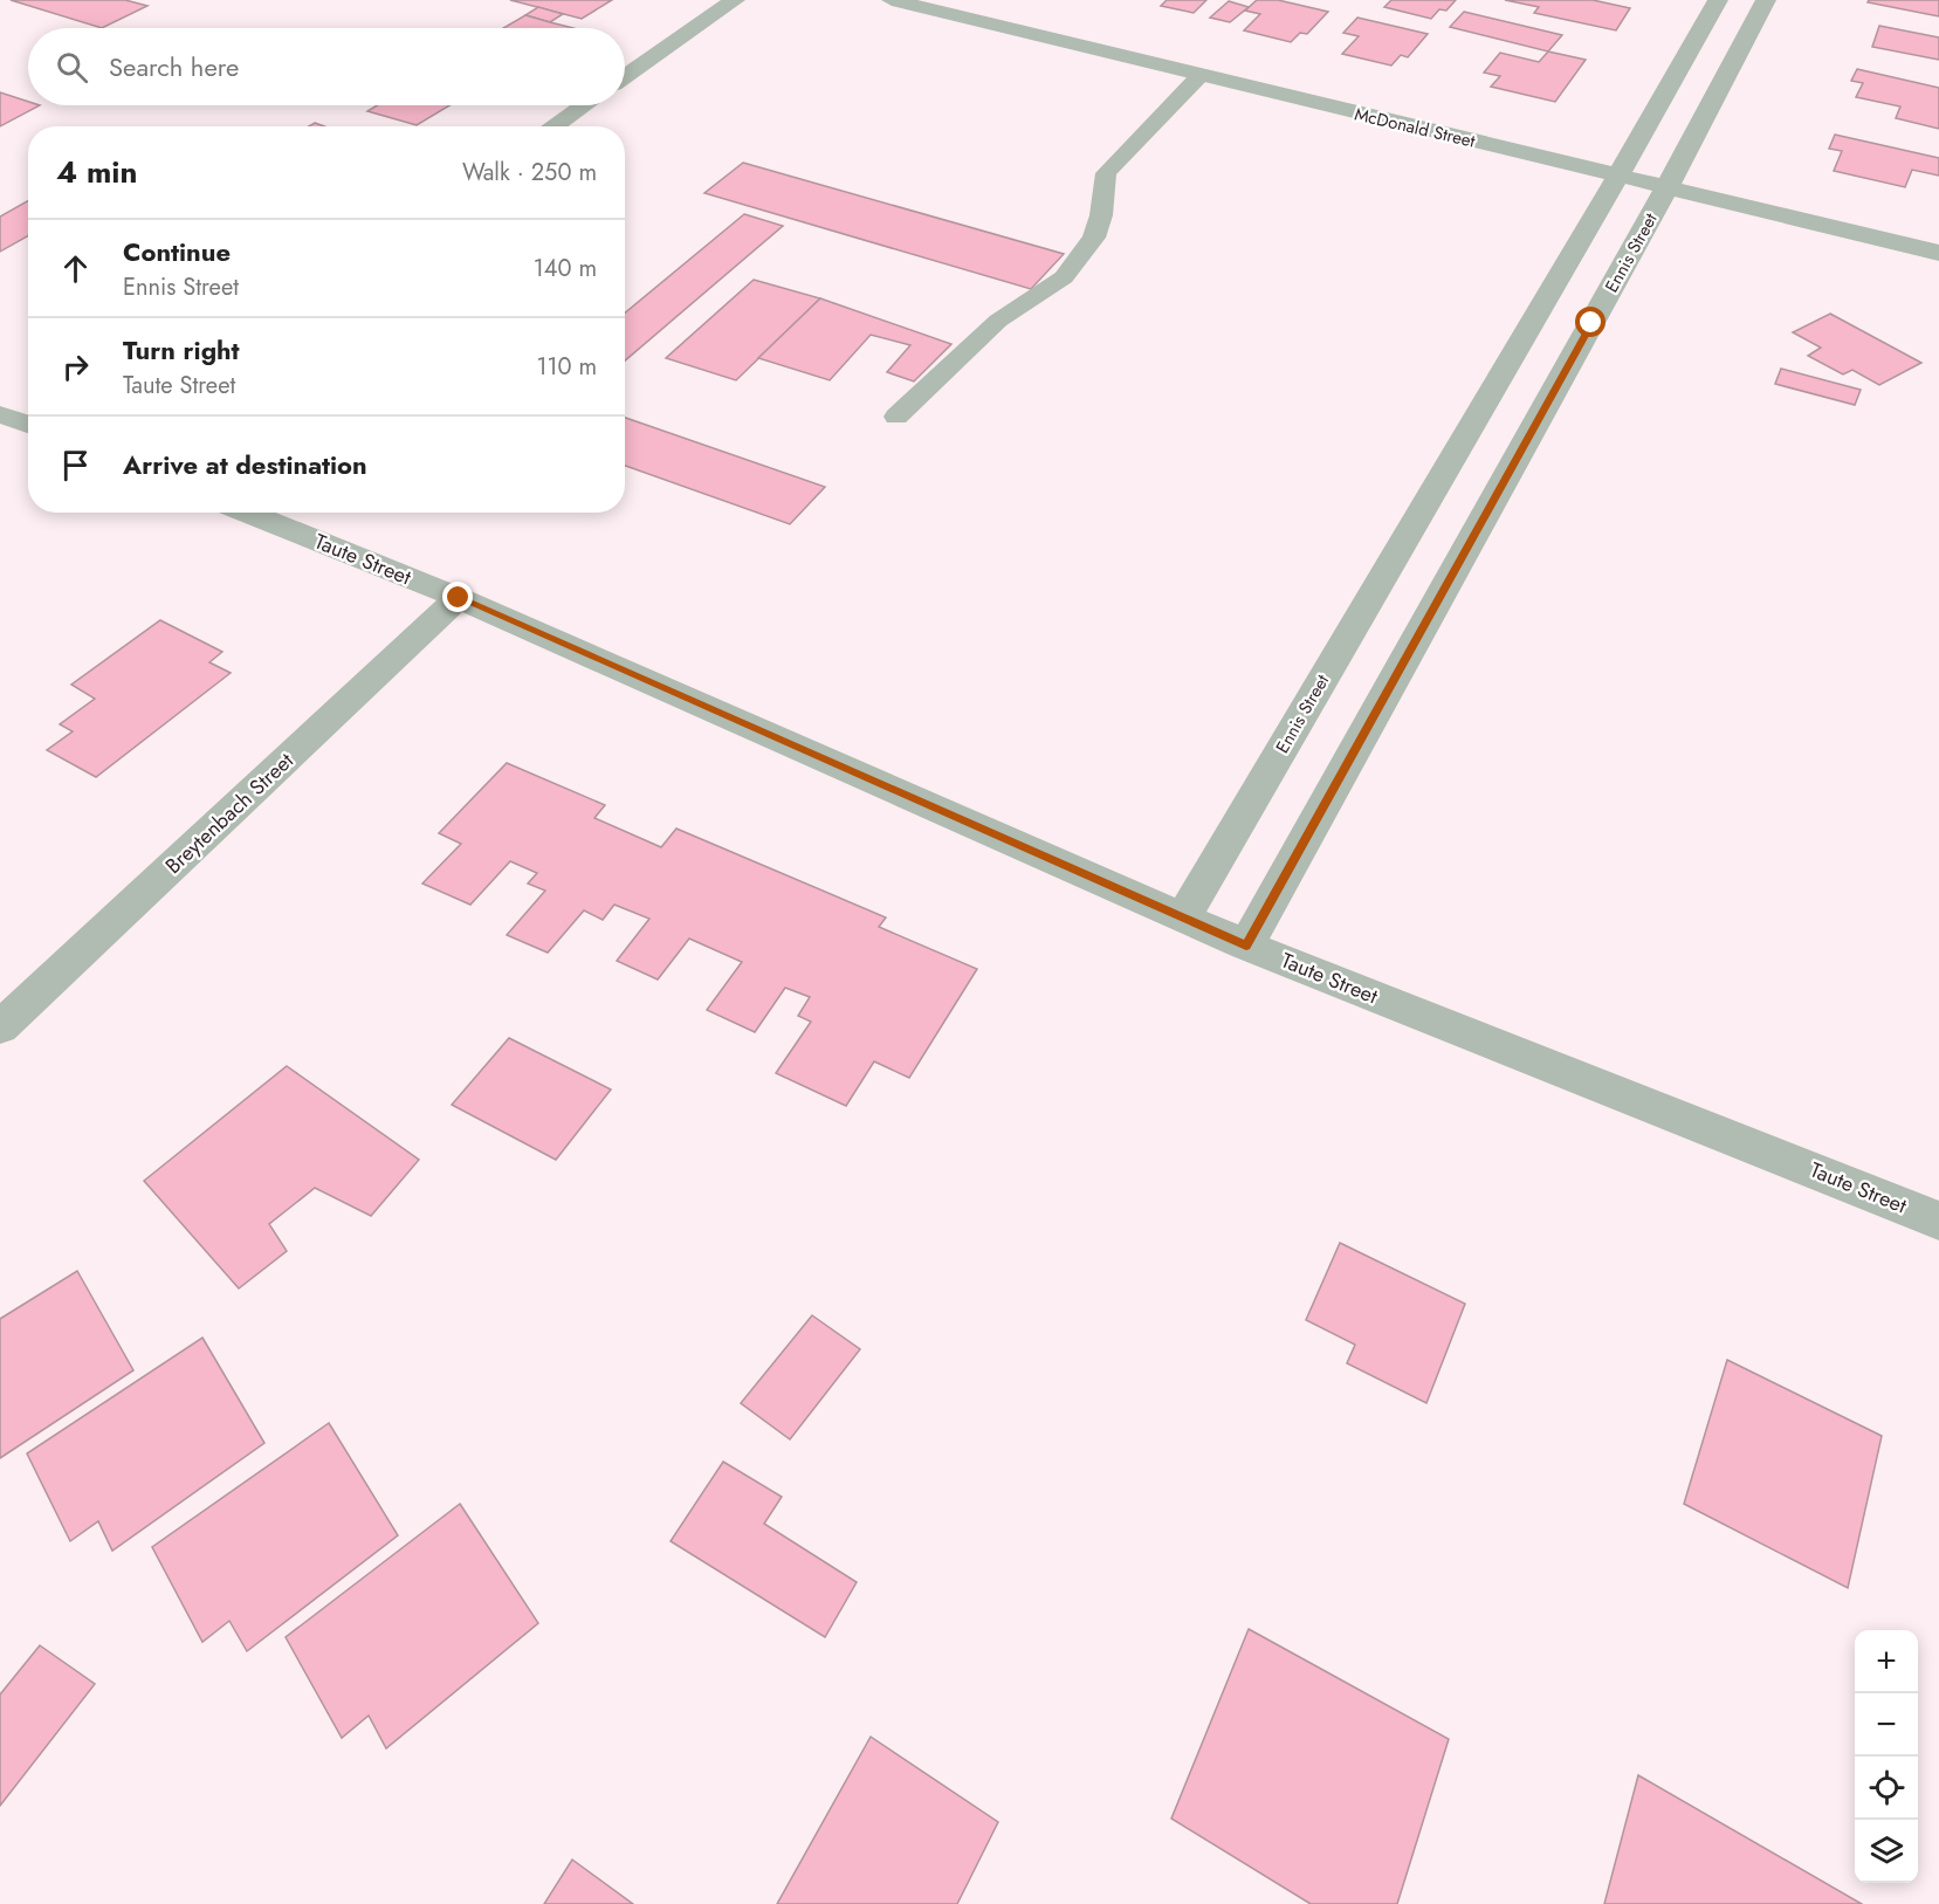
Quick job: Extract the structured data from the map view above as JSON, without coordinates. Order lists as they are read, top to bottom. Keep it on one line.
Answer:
{"streets":{"street":["McDonald Street","Ennis Street","Taute Street","Breytenbach Street"]},"crossings":[["McDonald Street","Ennis Street"],["Ennis Street","Taute Street"],["Taute Street","Breytenbach Street"]],"page":{"search":"Search here","heading":["4 min","Walk · 250 m"],"list":[["Continue","Ennis Street","140 m"],["Turn right","Taute Street","110 m"],"Arrive at destination"],"map_buttons":["+","−"]}}
